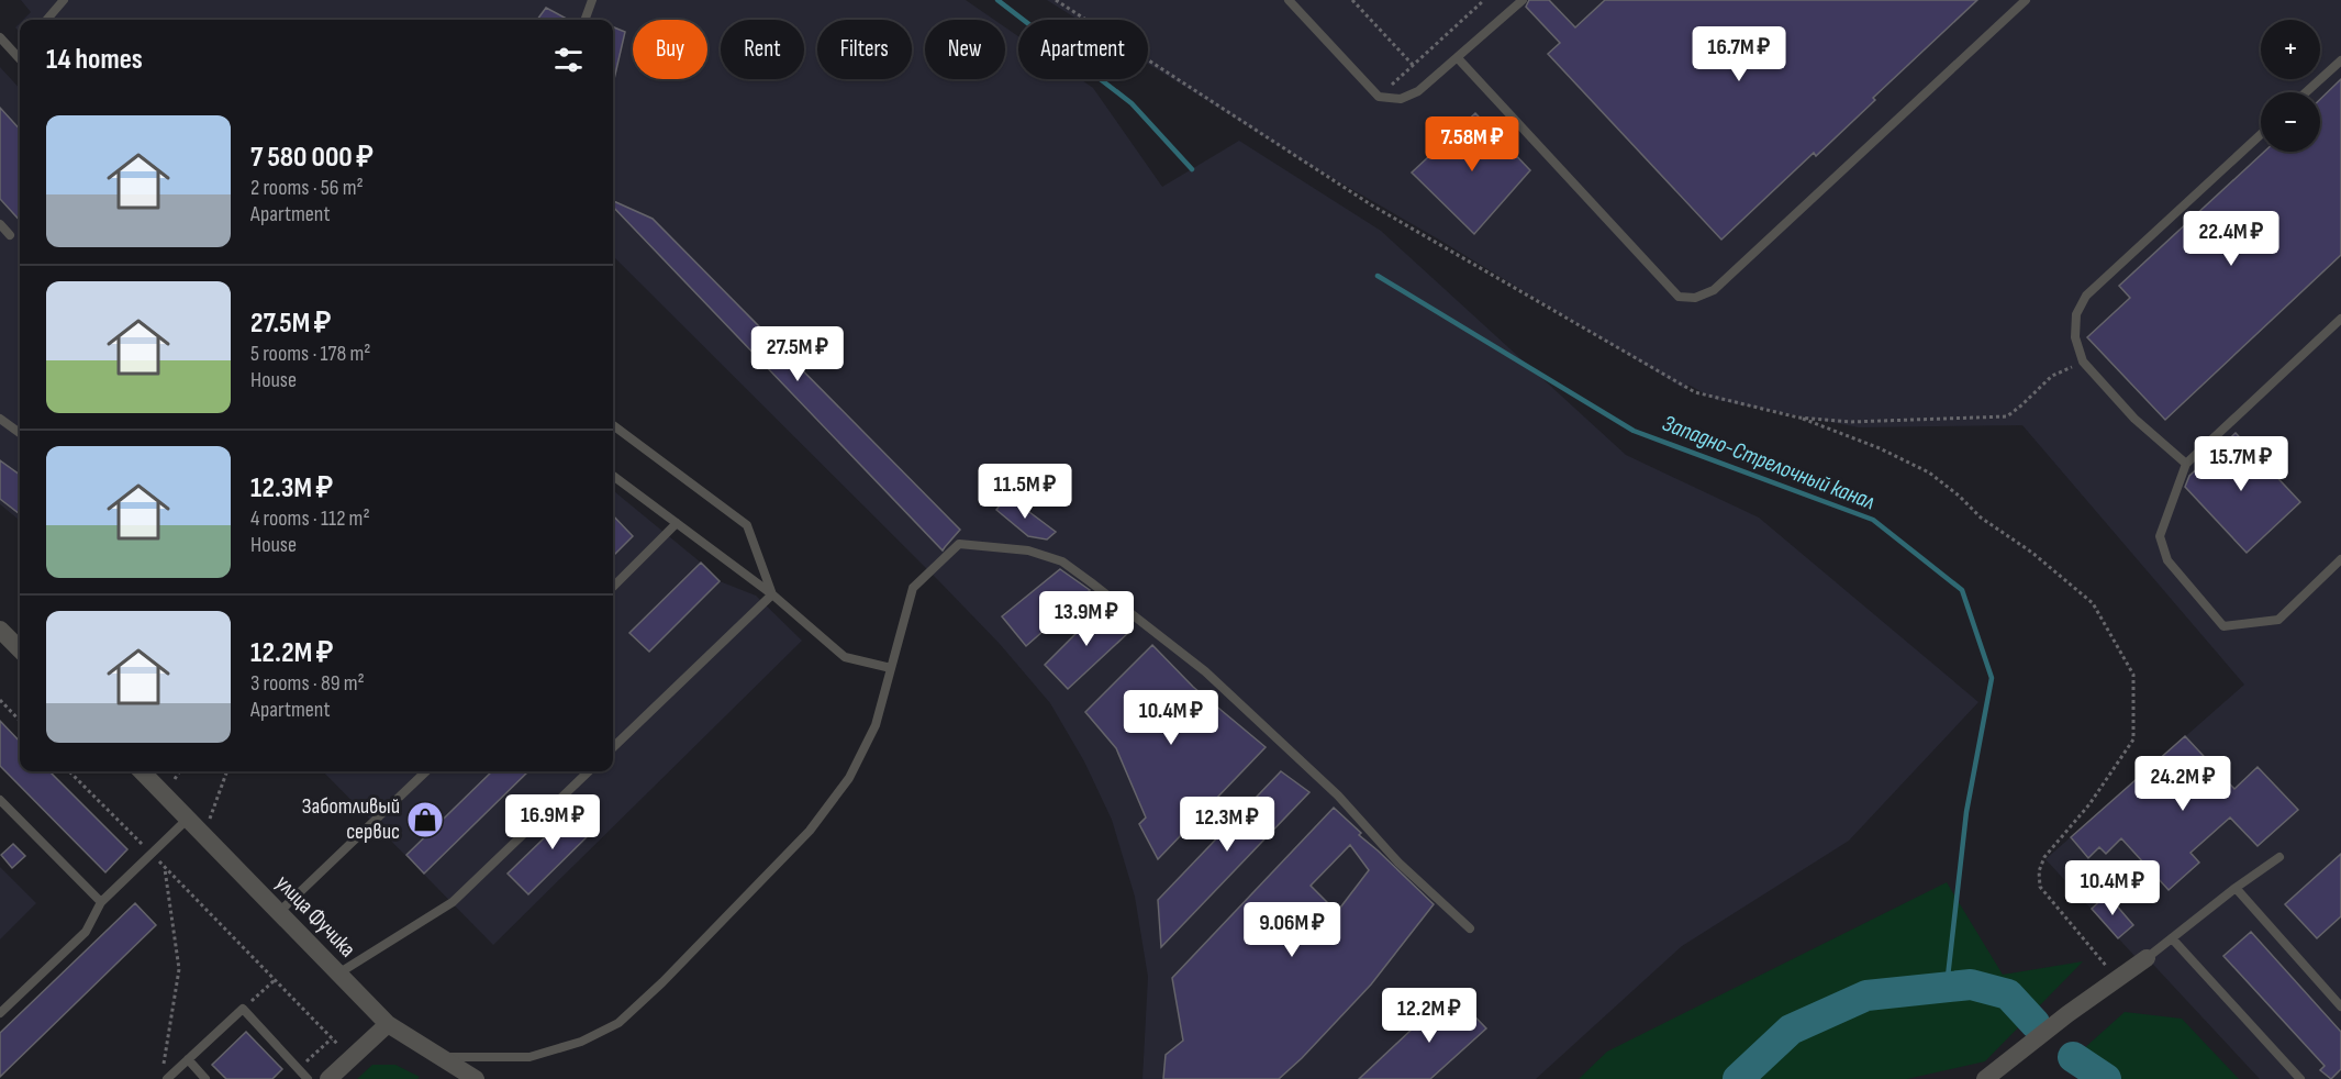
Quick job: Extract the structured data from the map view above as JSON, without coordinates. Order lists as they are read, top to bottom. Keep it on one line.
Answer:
{"streets":{"street":["улица Фучика"]},"water":["Западно-Стрелочный канал"],"places":{"shop":["Заботливый сервис"]},"page":{"map_buttons":["+","−"],"chip":["Buy","Rent","Filters","New","Apartment"],"heading":"14 homes","price":["16.7M ₽","7.58M ₽","22.4M ₽","27.5M ₽","15.7M ₽","11.5M ₽","13.9M ₽","10.4M ₽","24.2M ₽","16.9M ₽","12.3M ₽","10.4M ₽","9.06M ₽","12.2M ₽"],"list":[{"name":"7 580 000 ₽","note":"2 rooms · 56 m² · Apartment"},{"name":"27.5M ₽","note":"5 rooms · 178 m² · House"},{"name":"12.3M ₽","note":"4 rooms · 112 m² · House"},{"name":"12.2M ₽","note":"3 rooms · 89 m² · Apartment"}]}}
